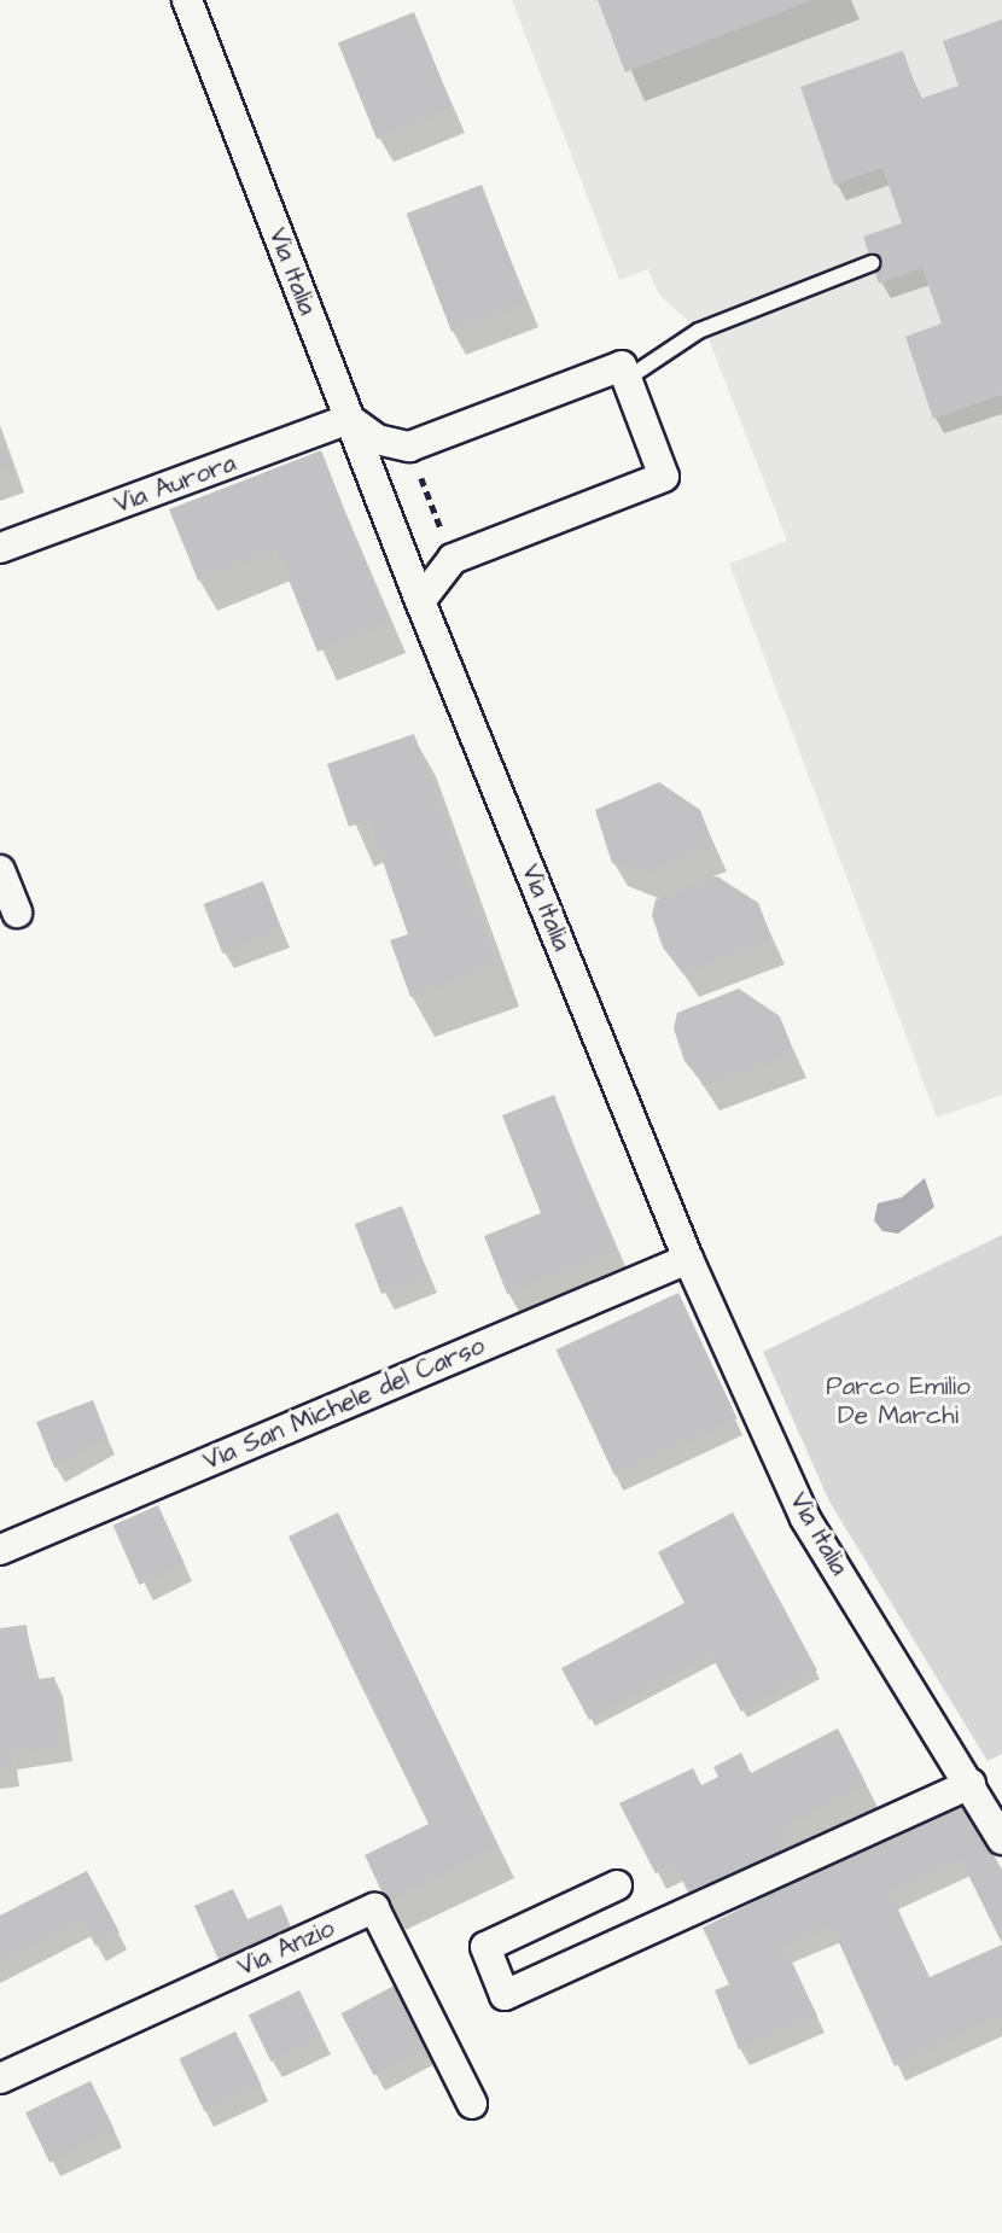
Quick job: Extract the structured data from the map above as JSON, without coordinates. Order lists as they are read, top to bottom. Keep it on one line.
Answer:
{"streets":{"street":["Via Italia","Via Aurora","Via San Michele del Carso","Via Anzio"]},"crossings":[["Via Italia","Via Aurora"],["Via Italia","Via San Michele del Carso"]],"parks":["Parco Emilio De Marchi"]}
